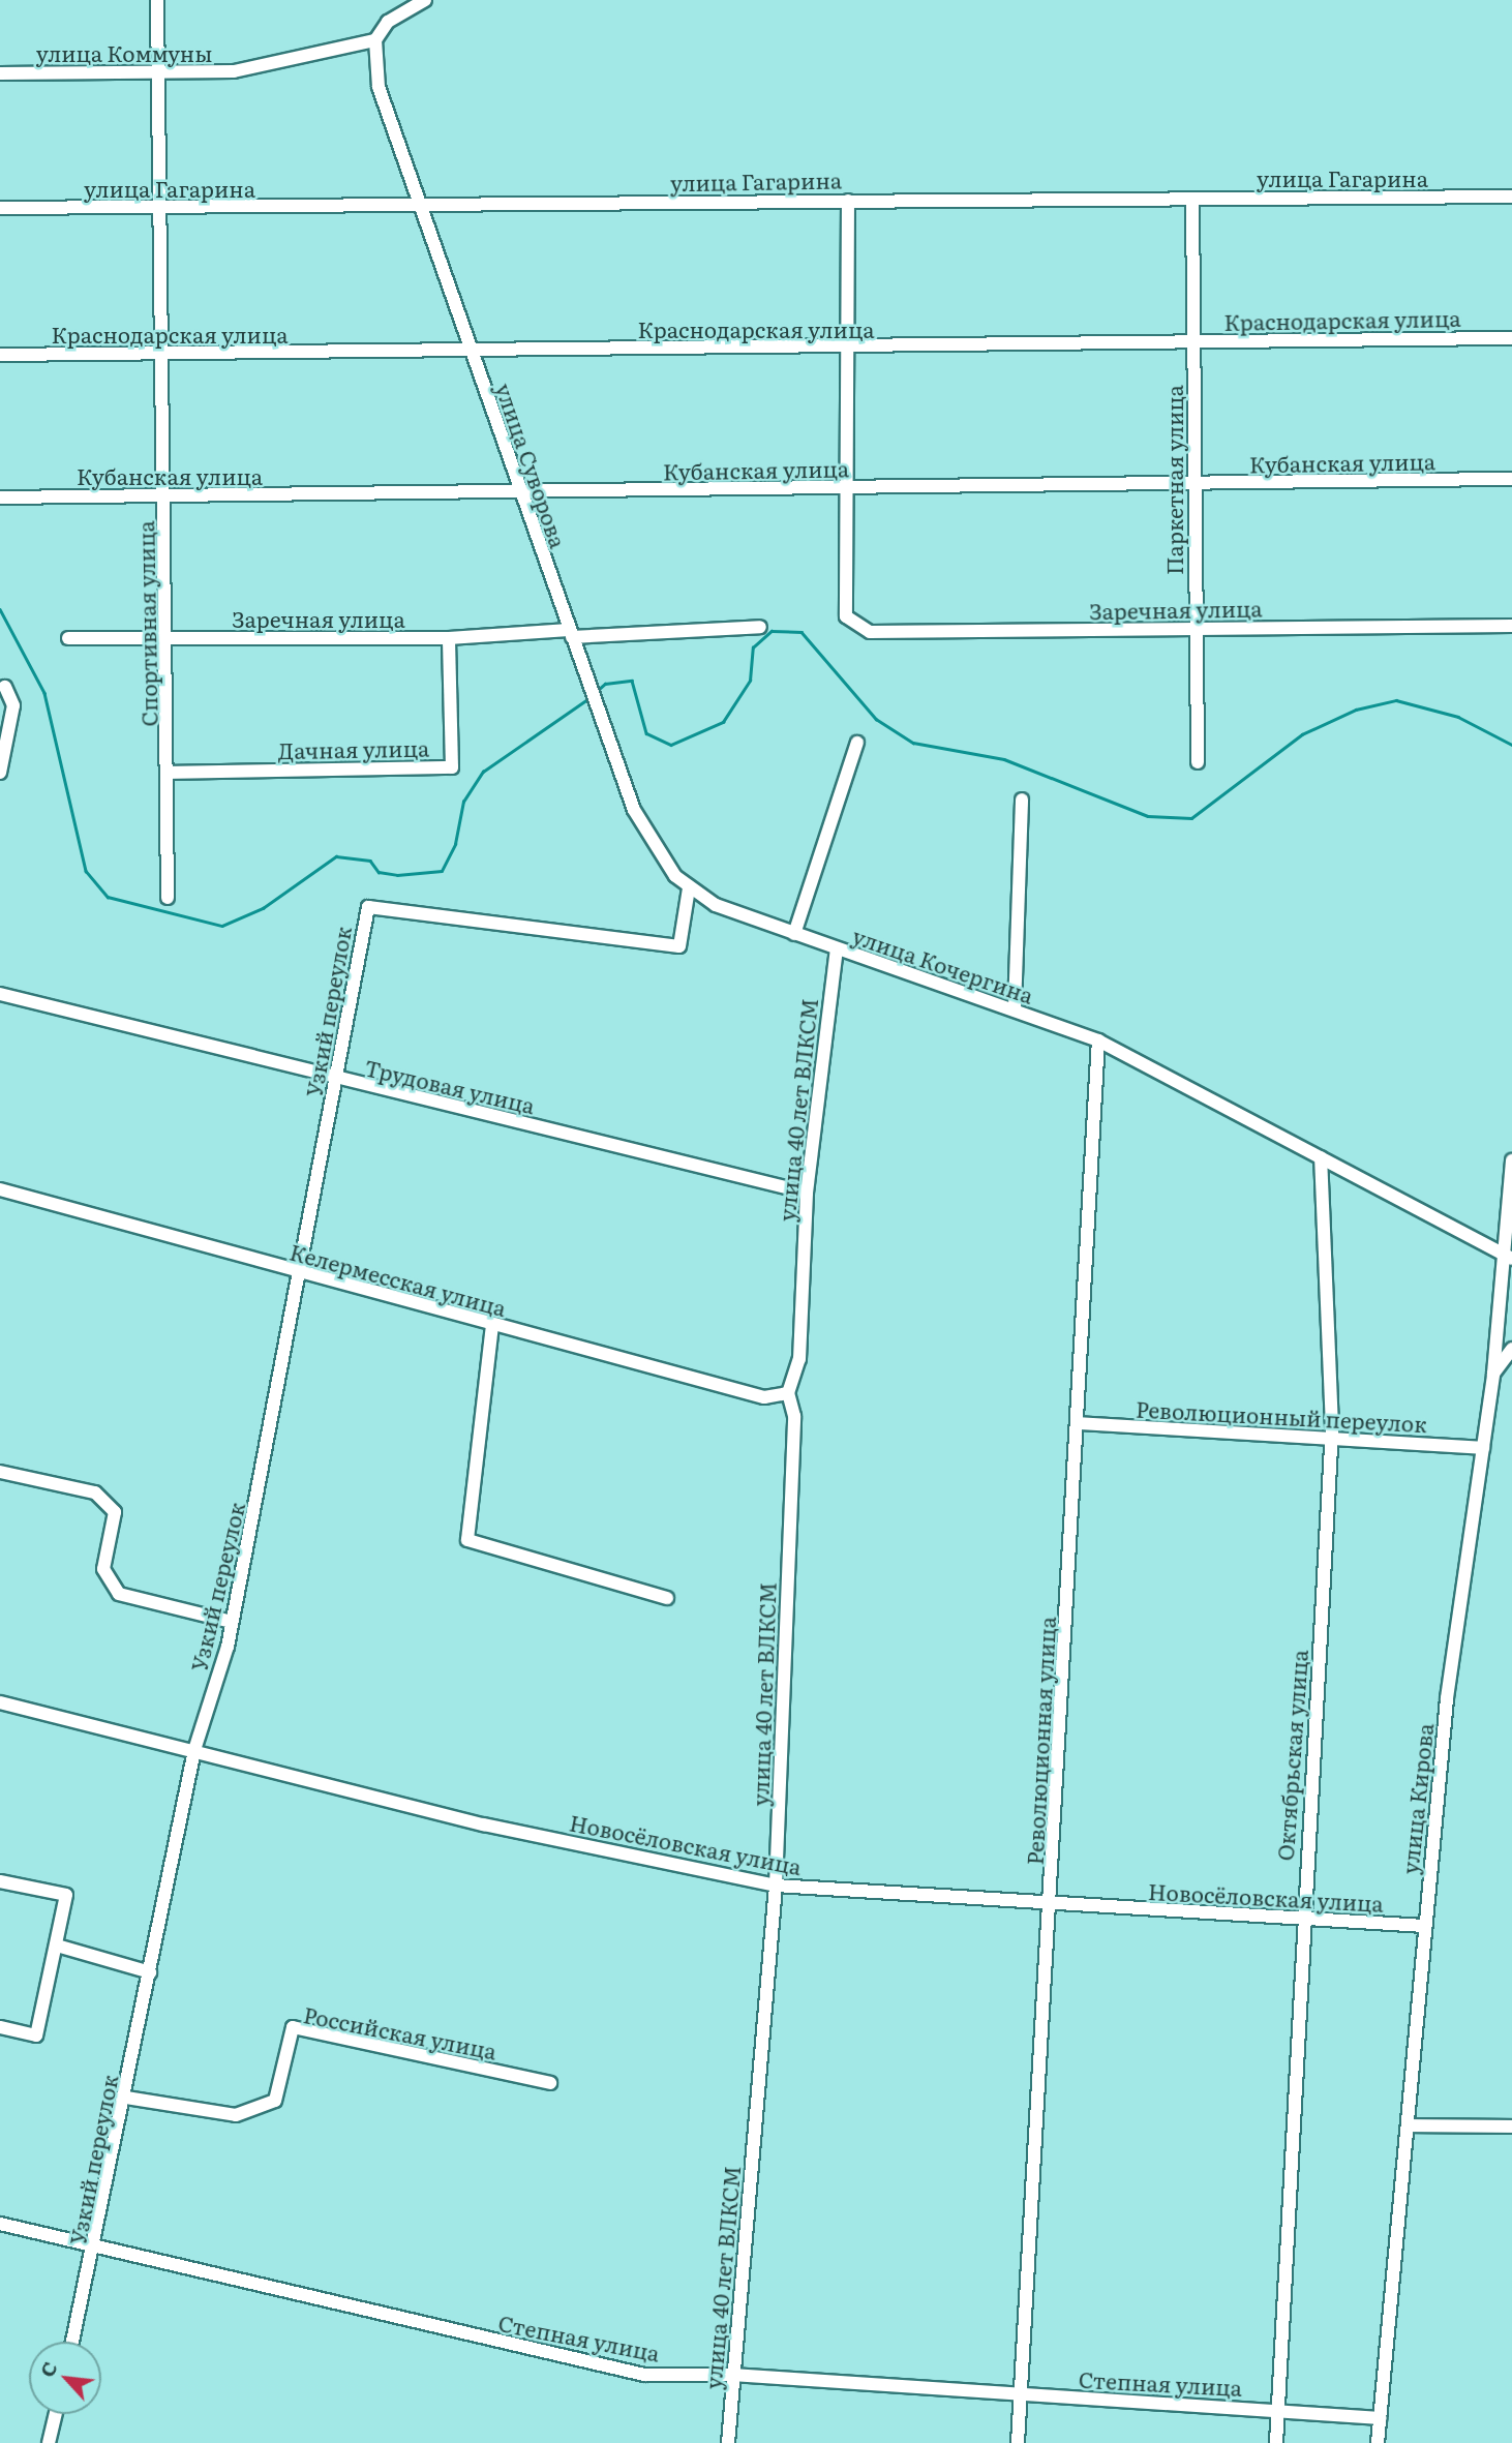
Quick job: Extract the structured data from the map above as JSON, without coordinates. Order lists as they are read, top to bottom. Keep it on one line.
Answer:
{"streets":{"street":["улица Коммуны","улица Гагарина","Краснодарская улица","Кубанская улица","улица Суворова","Паркетная улица","Заречная улица","Спортивная улица","Дачная улица","улица Кочергина","Узкий переулок","Трудовая улица","улица 40 лет ВЛКСМ","Келермесская улица","Революционный переулок","Революционная улица","Октябрьская улица","улица Кирова","Новосёловская улица","Российская улица","Степная улица"]},"crossings":[["улица Коммуны","улица Суворова"],["улица Коммуны","Спортивная улица"],["улица Гагарина","улица Суворова"],["улица Гагарина","Паркетная улица"],["улица Гагарина","Спортивная улица"],["Краснодарская улица","улица Суворова"],["Краснодарская улица","Паркетная улица"],["Краснодарская улица","Спортивная улица"],["Кубанская улица","улица Суворова"],["Кубанская улица","Паркетная улица"],["Кубанская улица","Заречная улица"],["Кубанская улица","Спортивная улица"],["улица Суворова","Заречная улица"],["улица Суворова","улица Кочергина"],["улица Суворова","Узкий переулок"],["Паркетная улица","Заречная улица"],["Заречная улица","Спортивная улица"],["Заречная улица","Дачная улица"],["Спортивная улица","Дачная улица"],["улица Кочергина","Узкий переулок"],["улица Кочергина","улица 40 лет ВЛКСМ"],["улица Кочергина","Революционная улица"],["улица Кочергина","Октябрьская улица"],["улица Кочергина","улица Кирова"],["Узкий переулок","Трудовая улица"],["Узкий переулок","Келермесская улица"],["Узкий переулок","Новосёловская улица"],["Узкий переулок","Российская улица"],["Узкий переулок","Степная улица"],["Трудовая улица","улица 40 лет ВЛКСМ"],["улица 40 лет ВЛКСМ","Келермесская улица"],["улица 40 лет ВЛКСМ","Новосёловская улица"],["улица 40 лет ВЛКСМ","Степная улица"],["Революционный переулок","Революционная улица"],["Революционный переулок","Октябрьская улица"],["Революционный переулок","улица Кирова"],["Революционная улица","Новосёловская улица"],["Революционная улица","Степная улица"],["Октябрьская улица","Новосёловская улица"],["Октябрьская улица","Степная улица"],["улица Кирова","Новосёловская улица"],["улица Кирова","Степная улица"]],"north":"top left"}
